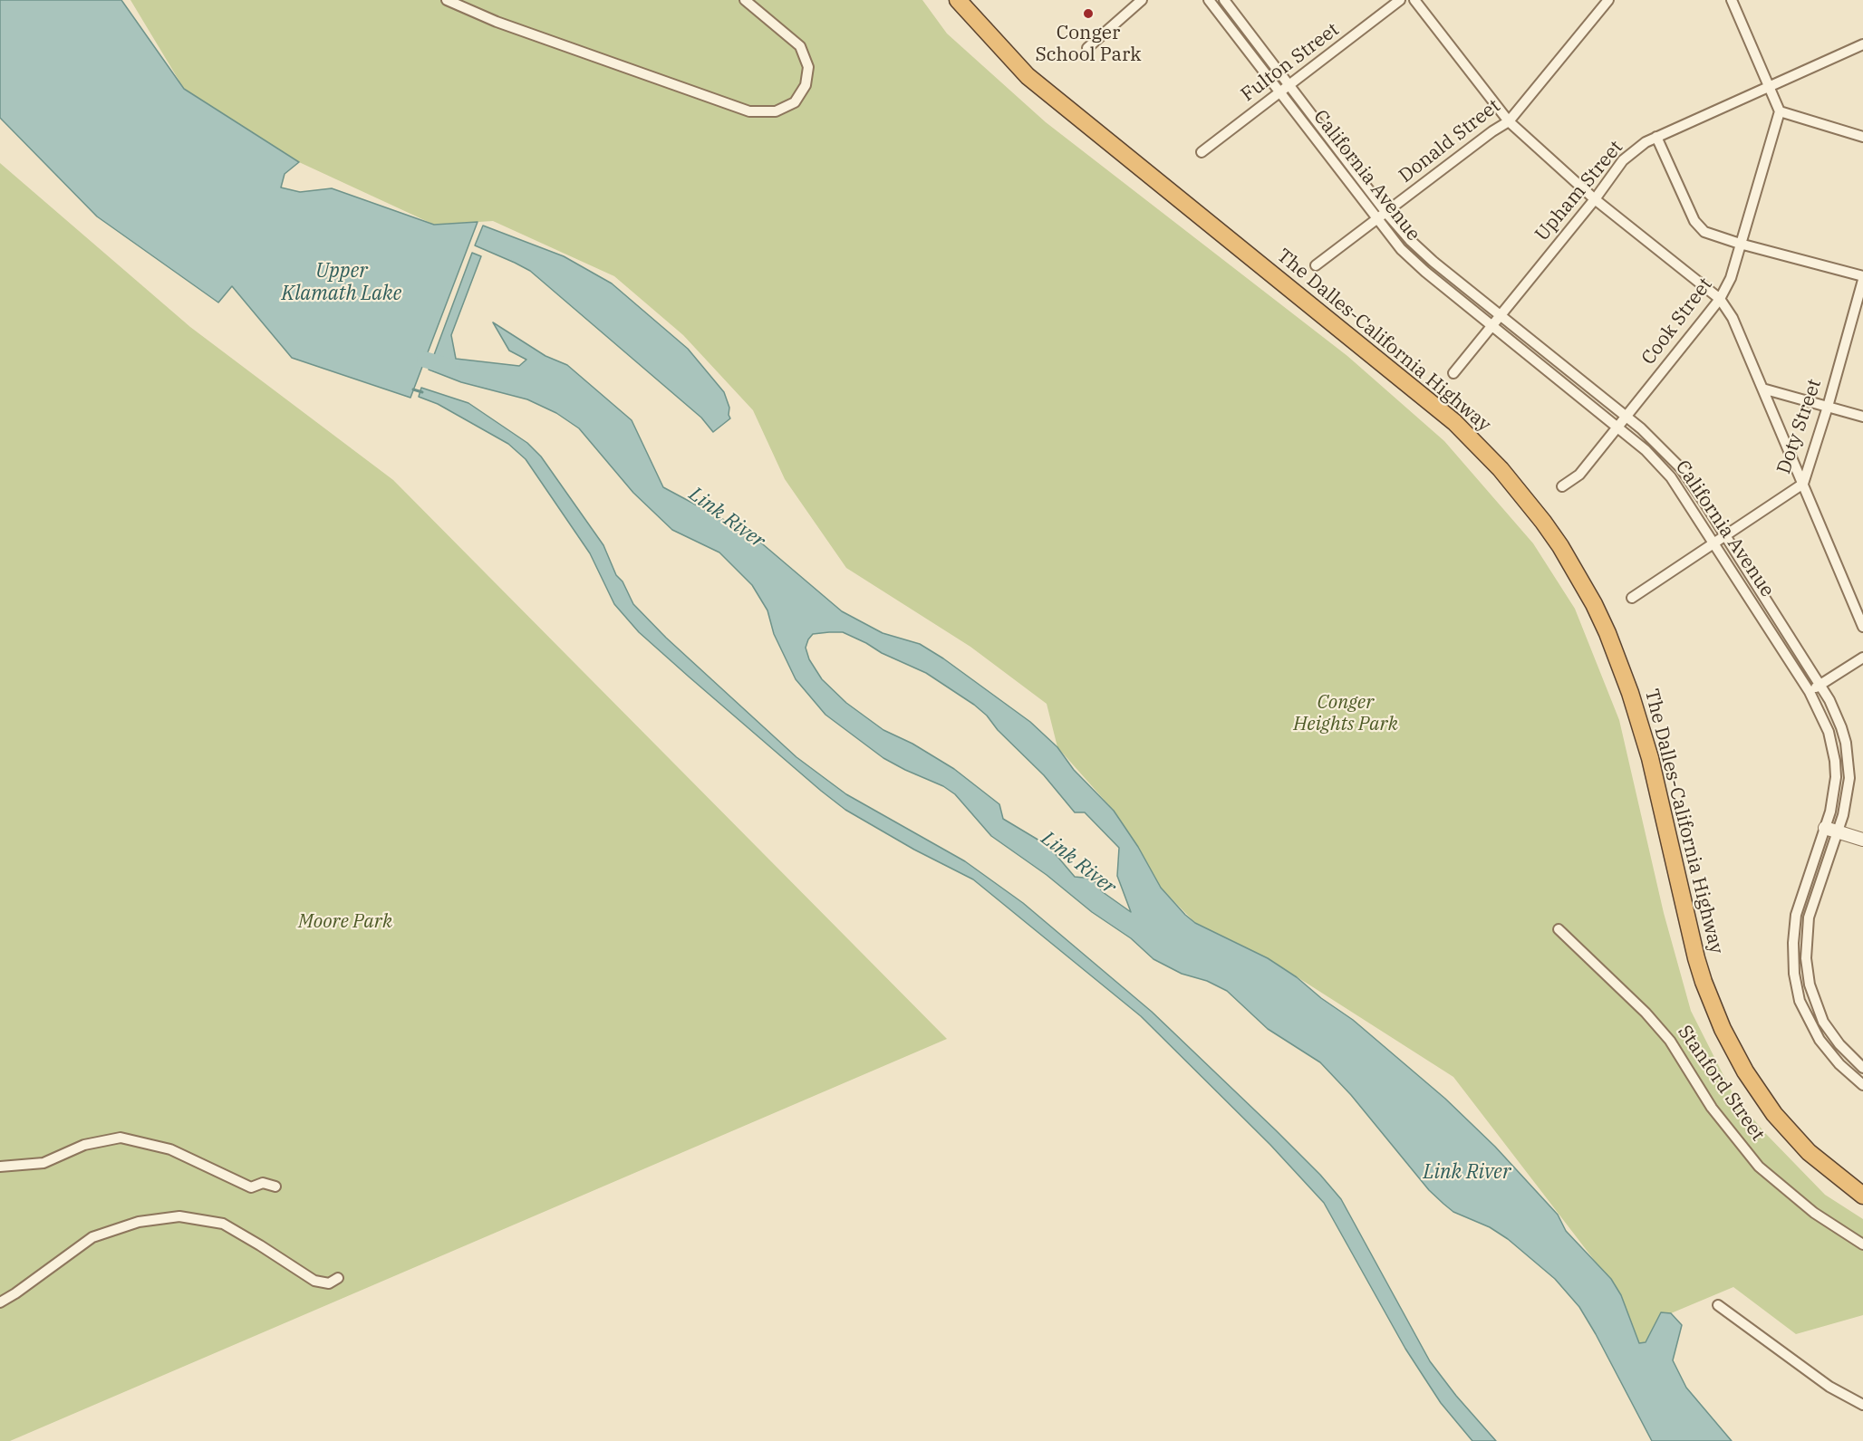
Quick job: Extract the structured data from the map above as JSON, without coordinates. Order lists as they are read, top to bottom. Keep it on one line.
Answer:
{"streets":{"highway":["The Dalles-California Highway"],"street":["Fulton Street","Donald Street","California Avenue","Upham Street","Cook Street","Doty Street","Stanford Street"]},"crossings":[["Fulton Street","California Avenue"],["Donald Street","California Avenue"],["California Avenue","Upham Street"],["California Avenue","Cook Street"],["California Avenue","Doty Street"]],"water":["Upper Klamath Lake","Link River"],"parks":["Conger Heights Park","Moore Park"],"places":["Conger School Park"]}
